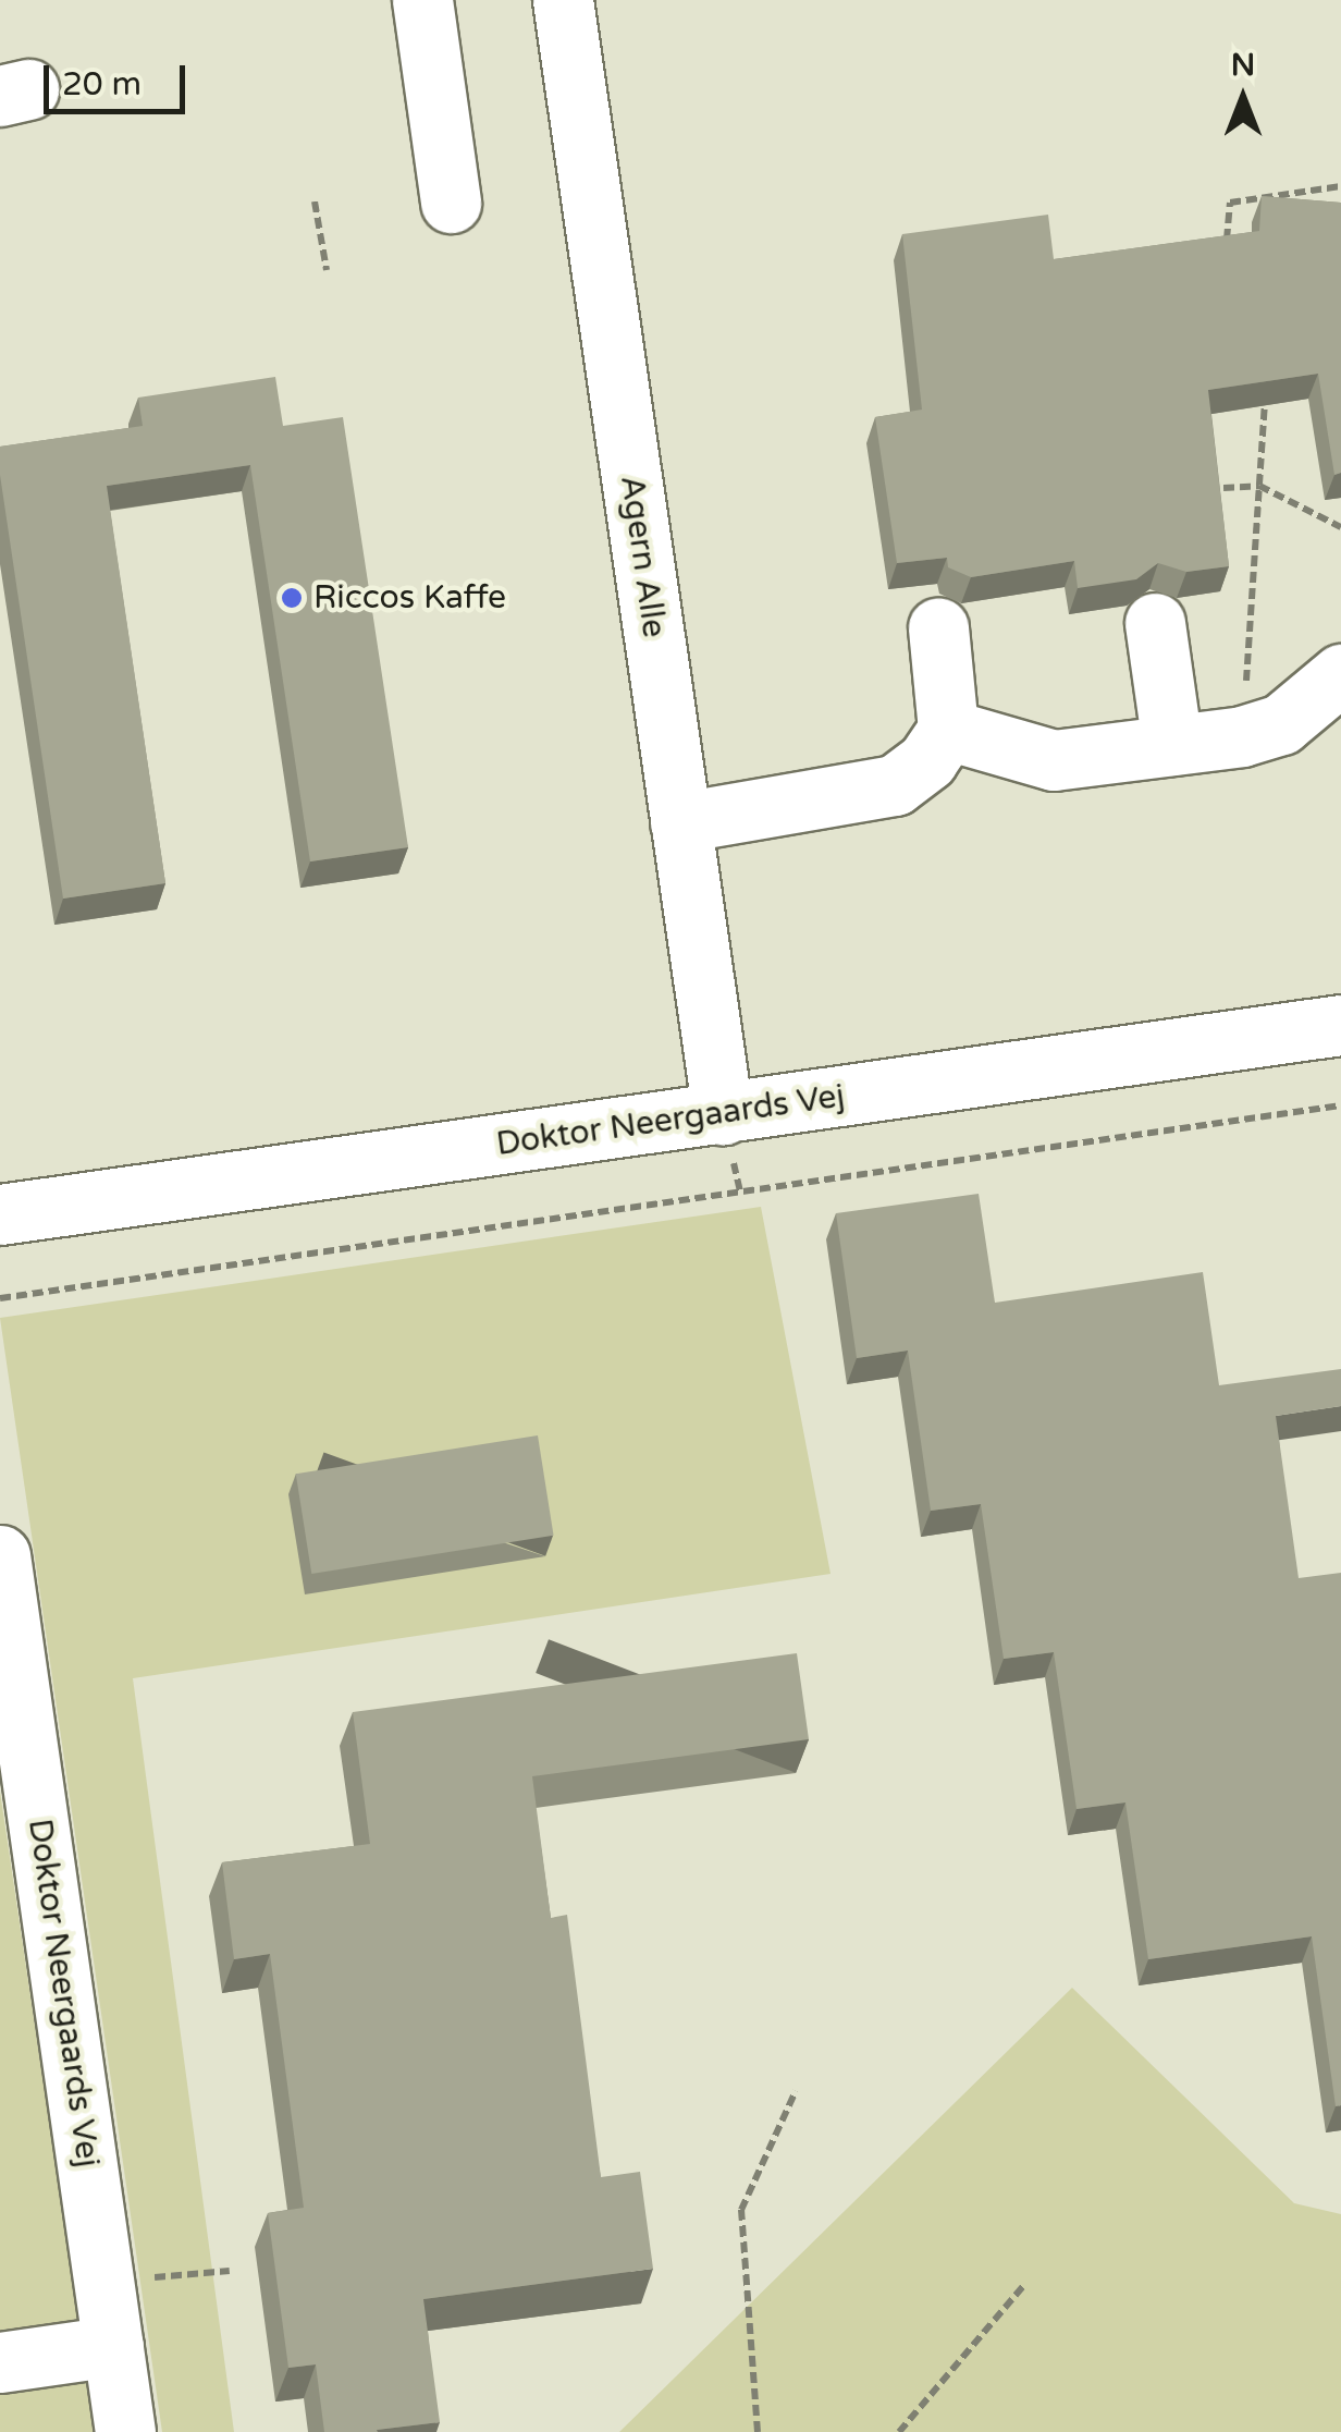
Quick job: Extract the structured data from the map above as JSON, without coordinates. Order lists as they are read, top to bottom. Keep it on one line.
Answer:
{"streets":{"street":["Agern Alle","Doktor Neergaards Vej"]},"crossings":[["Agern Alle","Doktor Neergaards Vej"]],"places":["Riccos Kaffe"],"scale_bar":"20 m","north":"top"}
